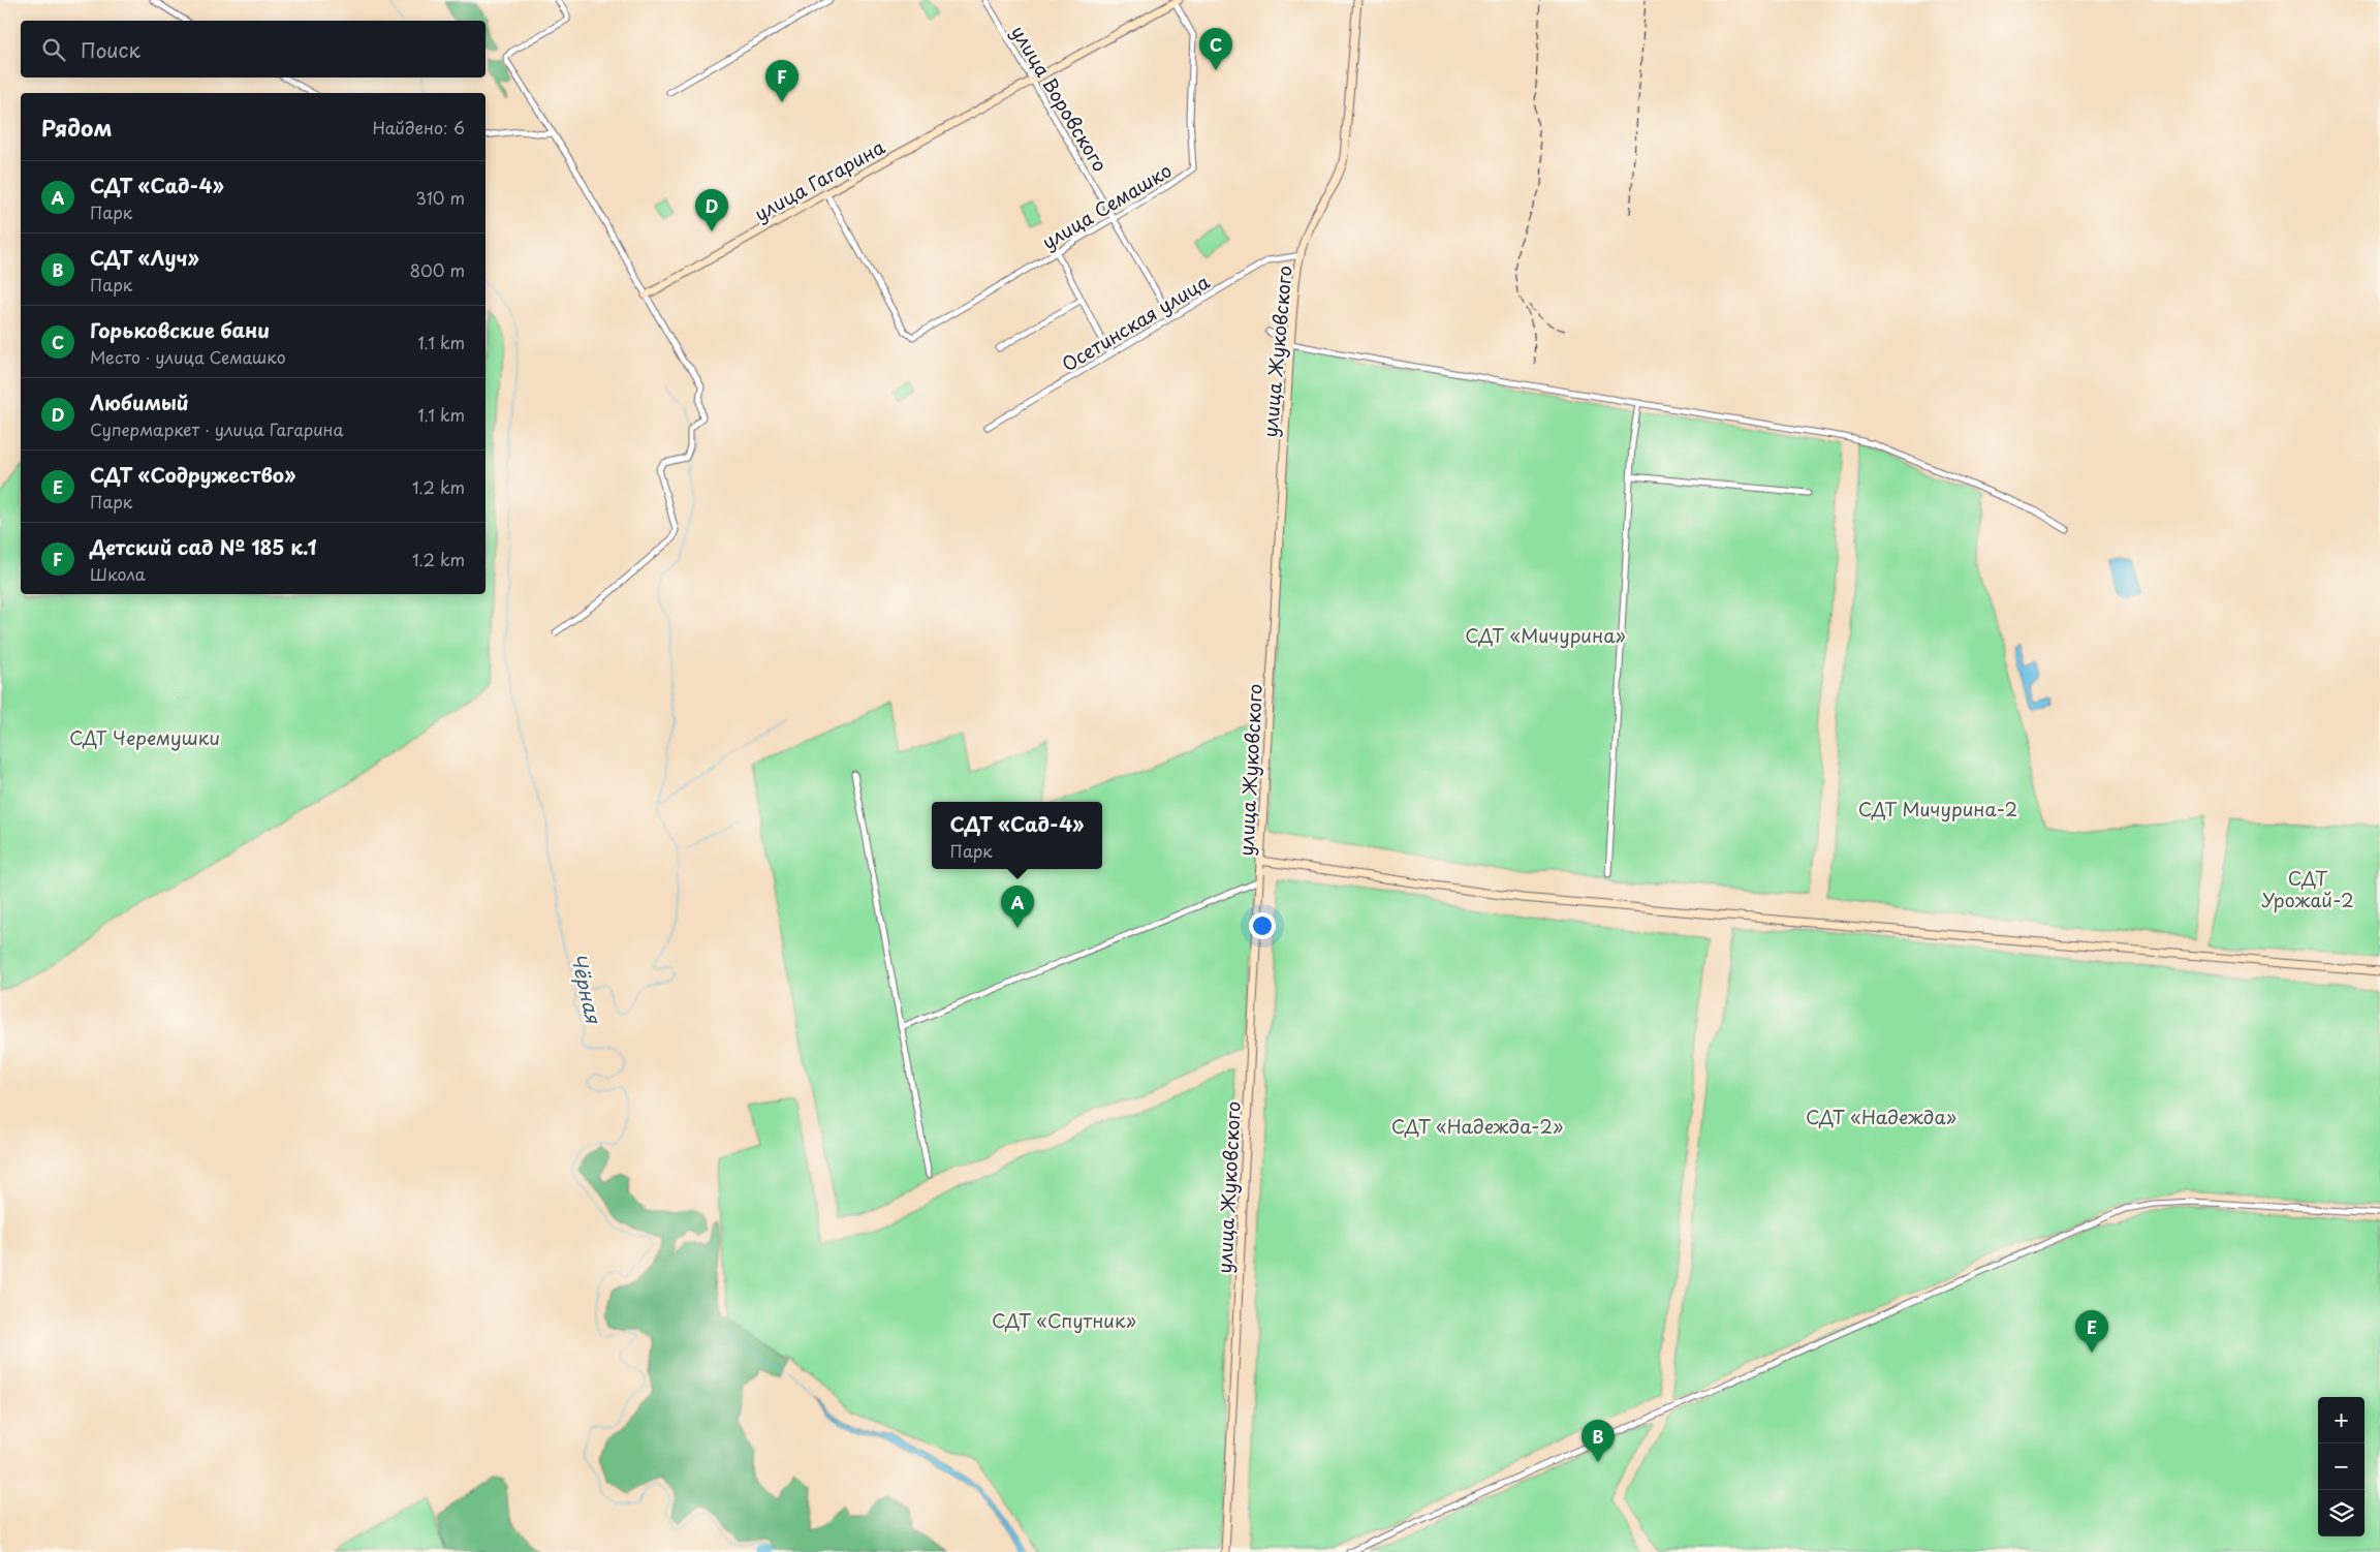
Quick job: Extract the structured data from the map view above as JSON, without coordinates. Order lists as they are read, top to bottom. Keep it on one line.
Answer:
{"streets":{"street":["улица Воровского","улица Гагарина","улица Семашко","Осетинская улица","улица Жуковского"]},"crossings":[["улица Воровского","улица Гагарина"],["улица Воровского","улица Семашко"],["улица Воровского","Осетинская улица"],["улица Гагарина","улица Семашко"],["Осетинская улица","улица Жуковского"]],"water":["Чёрная"],"parks":["СДТ «Мичурина»","СДТ Черемушки","СДТ Мичурина-2","СДТ Урожай-2","СДТ «Надежда»","СДТ «Надежда-2»","СДТ «Спутник»"],"page":{"search":"Поиск","pins":["C","F","D","A","E","B"],"heading":["Рядом","Найдено: 6"],"list":[{"mark":"A","name":"СДТ «Сад-4»","note":"Парк","value":"310 m"},{"mark":"B","name":"СДТ «Луч»","note":"Парк","value":"800 m"},{"mark":"C","name":"Горьковские бани","note":"Место · улица Семашко","value":"1.1 km"},{"mark":"D","name":"Любимый","note":"Супермаркет · улица Гагарина","value":"1.1 km"},{"mark":"E","name":"СДТ «Содружество»","note":"Парк","value":"1.2 km"},{"mark":"F","name":"Детский сад № 185 к.1","note":"Школа","value":"1.2 km"}],"popup":["СДТ «Сад-4»","Парк"],"map_buttons":["+","−"]}}
